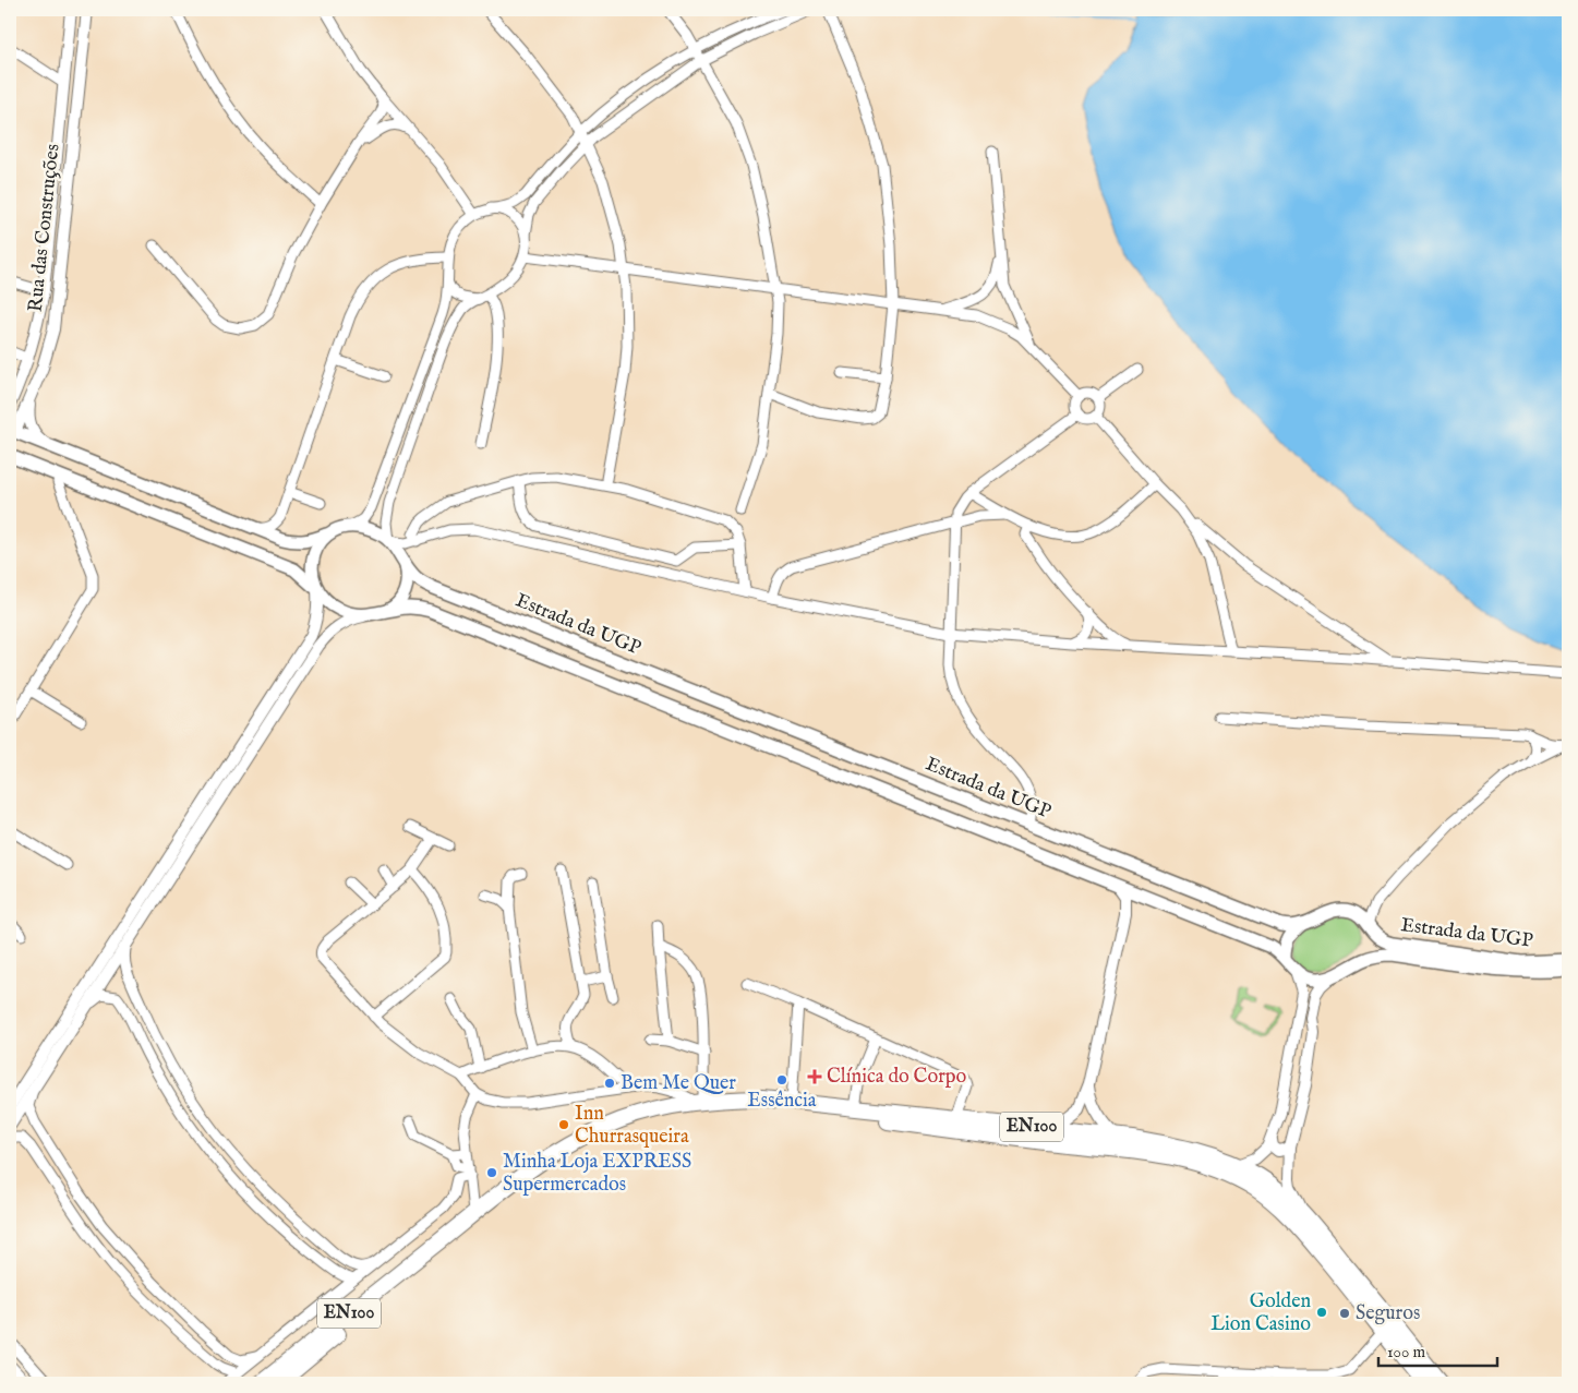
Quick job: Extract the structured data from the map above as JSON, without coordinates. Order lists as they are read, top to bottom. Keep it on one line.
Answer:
{"streets":{"main road":["Estrada da UGP","EN100"],"street":["Rua das Construções"]},"places":{"health":["Clínica do Corpo"],"other":["Essência","Bem Me Quer","Inn Churrasqueira","Minha Loja EXPRESS Supermercados","Golden Lion Casino","Seguros"]},"scale_bar":"100 m"}
